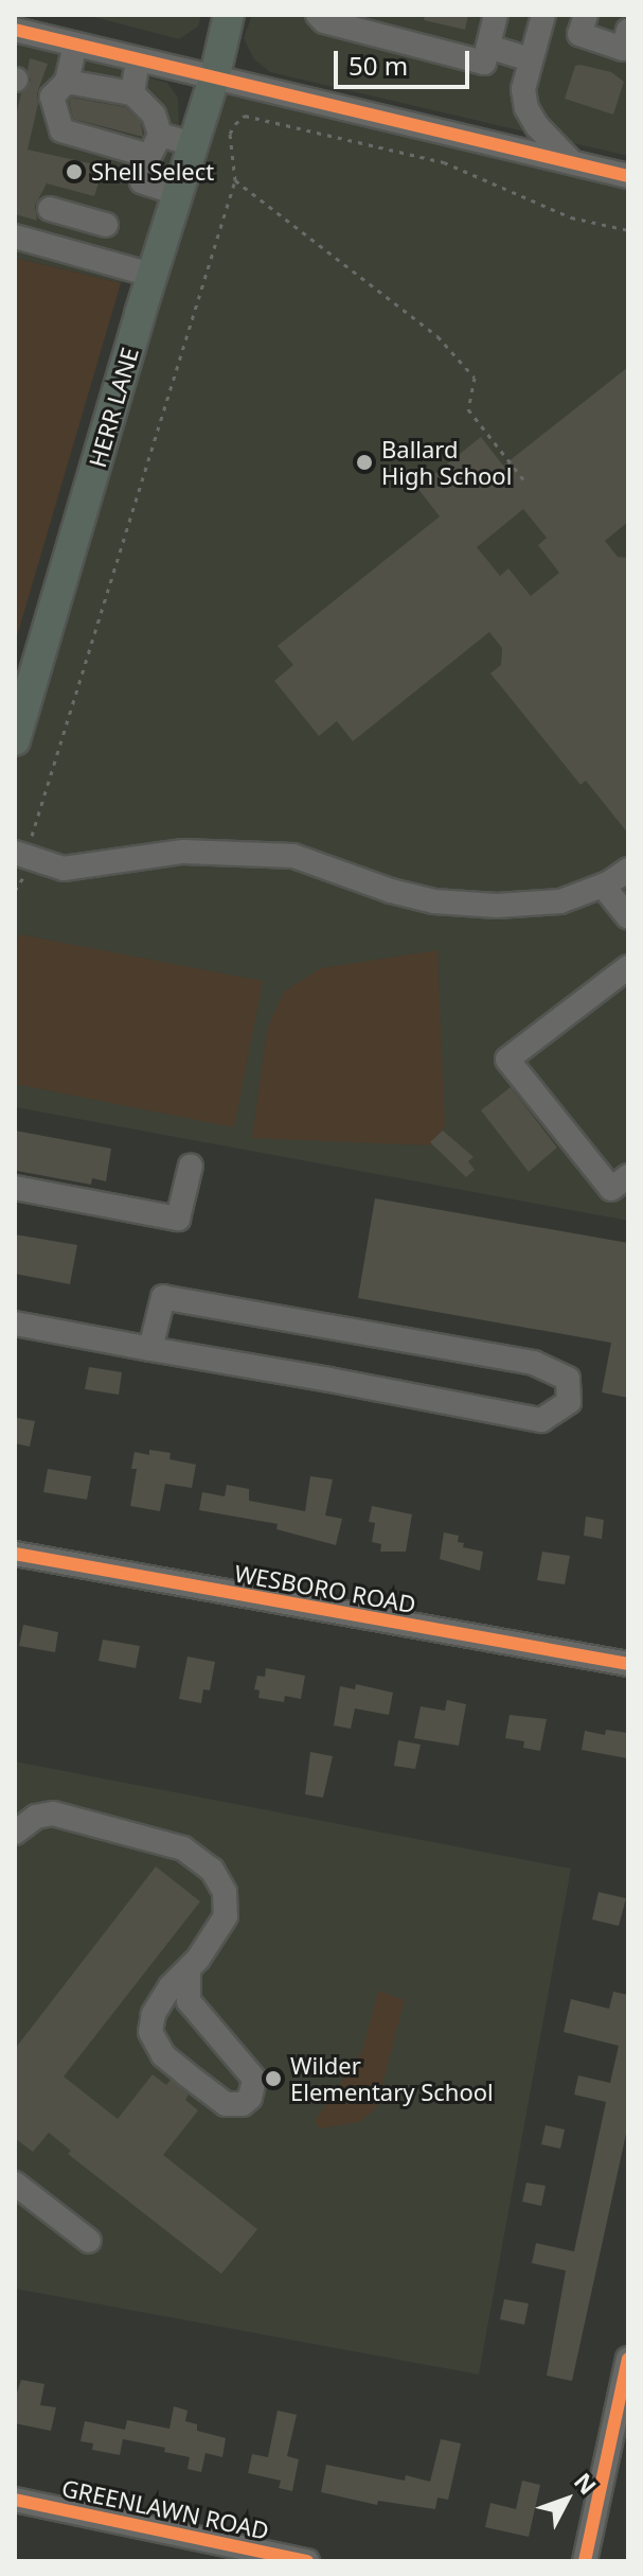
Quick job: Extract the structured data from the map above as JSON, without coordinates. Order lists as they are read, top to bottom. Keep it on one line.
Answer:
{"streets":{"main road":["HERR LANE"],"street":["WESBORO ROAD","GREENLAWN ROAD"]},"places":["Shell Select","Ballard High School","Wilder Elementary School"],"scale_bar":"50 m","north":"top right"}
